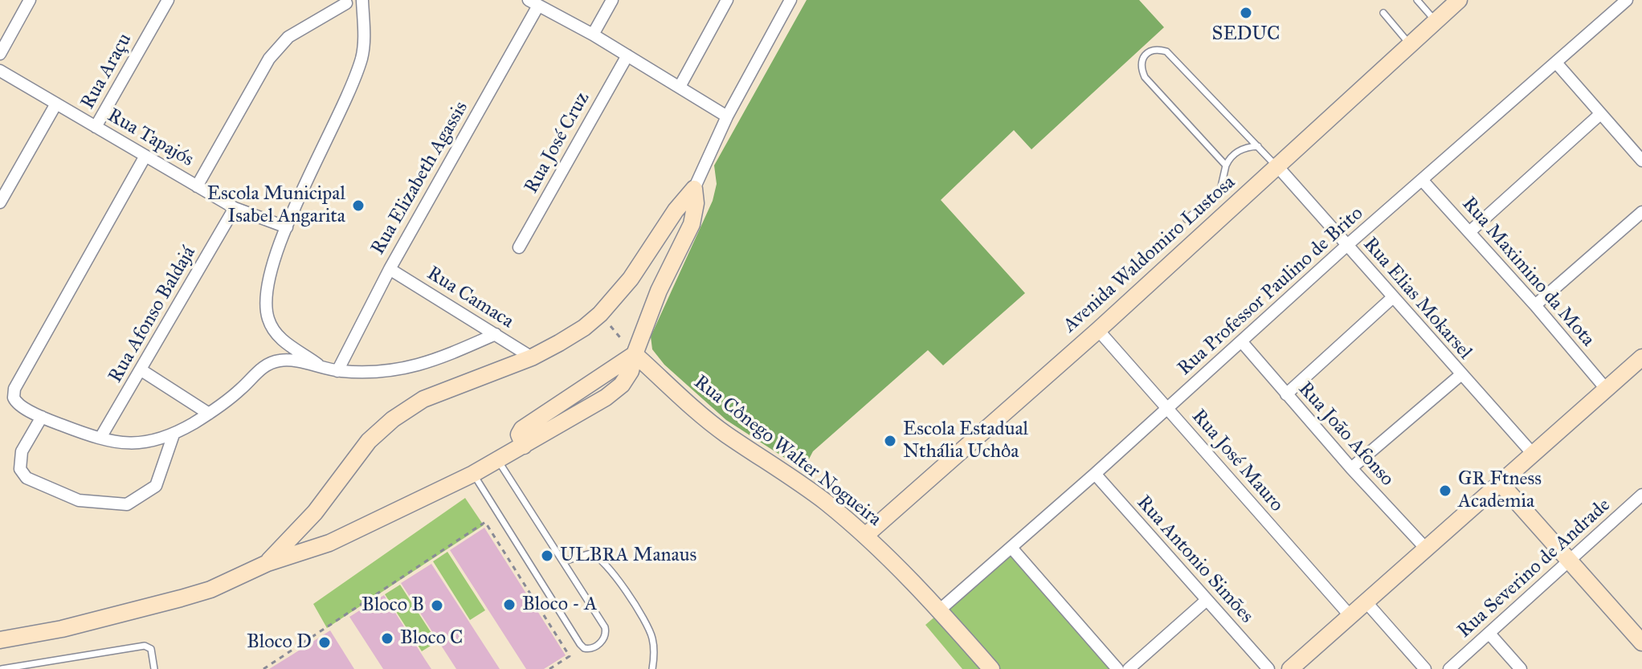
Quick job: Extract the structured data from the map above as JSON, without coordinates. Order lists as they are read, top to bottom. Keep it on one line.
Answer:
{"streets":{"street":["Rua Araçu","Rua Tapajós","Rua José Cruz","Rua Elizabeth Agassis","Avenida Waldomiro Lustosa","Rua Maximino da Mota","Rua Professor Paulino de Brito","Rua Camaca","Rua Elias Mokarsel","Rua Afonso Baldajá","Rua João Afonso","Rua Cônego Walter Nogueira","Rua José Mauro","Rua Antonio Simões","Rua Severino de Andrade"]},"crossings":[["Rua Araçu","Rua Tapajós"],["Rua Tapajós","Rua Afonso Baldajá"],["Rua Elizabeth Agassis","Rua Camaca"],["Avenida Waldomiro Lustosa","Rua Elias Mokarsel"],["Avenida Waldomiro Lustosa","Rua Cônego Walter Nogueira"],["Avenida Waldomiro Lustosa","Rua José Mauro"],["Rua Maximino da Mota","Rua Professor Paulino de Brito"],["Rua Professor Paulino de Brito","Rua Elias Mokarsel"],["Rua Professor Paulino de Brito","Rua João Afonso"],["Rua Professor Paulino de Brito","Rua Cônego Walter Nogueira"],["Rua Professor Paulino de Brito","Rua José Mauro"],["Rua Professor Paulino de Brito","Rua Antonio Simões"]],"places":["SEDUC","Escola Municipal Isabel Angarita","Escola Estadual Nthália Uchôa","GR Ftness Academia","ULBRA Manaus","Bloco - A","Bloco B","Bloco C","Bloco D"]}
